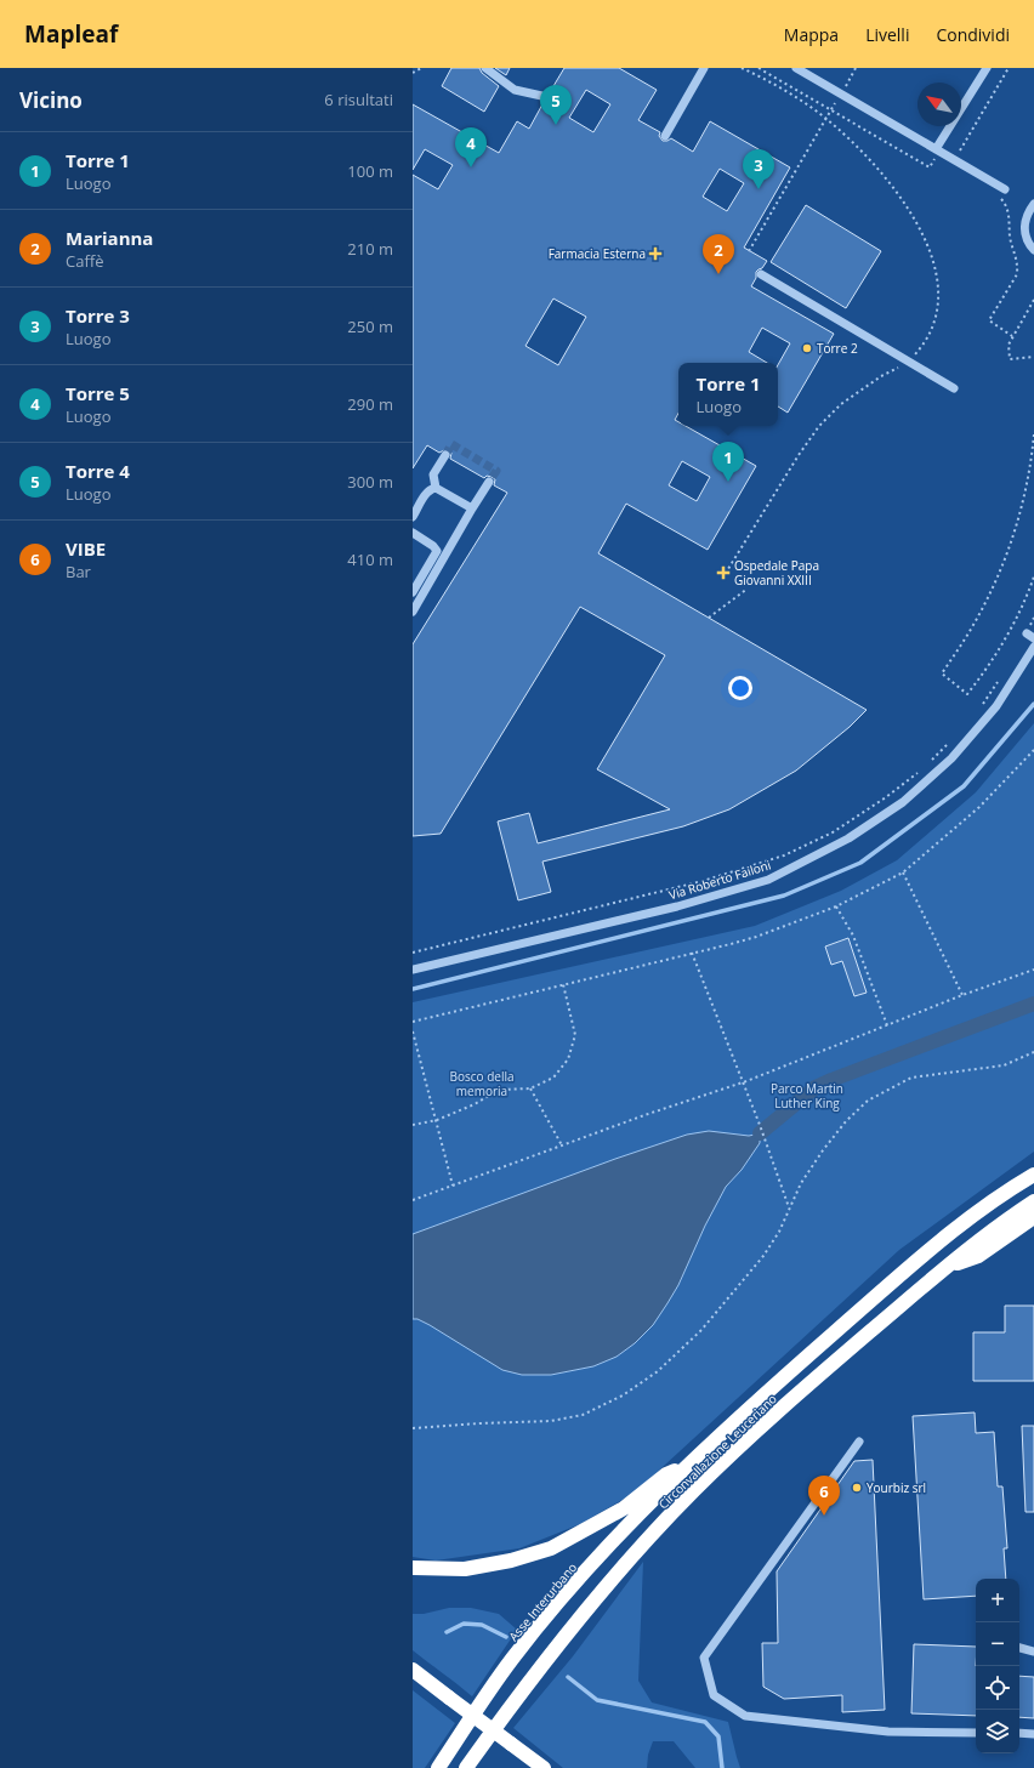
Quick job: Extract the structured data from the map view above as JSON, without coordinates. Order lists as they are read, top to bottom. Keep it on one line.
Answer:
{"streets":{"highway":["Circonvallazione Leuceriano","Asse Interurbano"],"street":["Via Roberto Failoni"]},"crossings":[["Circonvallazione Leuceriano","Asse Interurbano"]],"parks":["Bosco della memoria","Parco Martin Luther King"],"places":{"health":["Farmacia Esterna","Ospedale Papa Giovanni XXIII"],"other":["Torre 2","Yourbiz srl"]},"north":"top left","page":{"header":"Mapleaf","nav":["Mappa","Livelli","Condividi"],"heading":["Vicino","6 risultati"],"pins":["5","4","3","2","1","6"],"list":[{"mark":"1","name":"Torre 1","note":"Luogo","value":"100 m"},{"mark":"2","name":"Marianna","note":"Caffè","value":"210 m"},{"mark":"3","name":"Torre 3","note":"Luogo","value":"250 m"},{"mark":"4","name":"Torre 5","note":"Luogo","value":"290 m"},{"mark":"5","name":"Torre 4","note":"Luogo","value":"300 m"},{"mark":"6","name":"VIBE","note":"Bar","value":"410 m"}],"popup":["Torre 1","Luogo"],"map_buttons":["+","−"]}}
